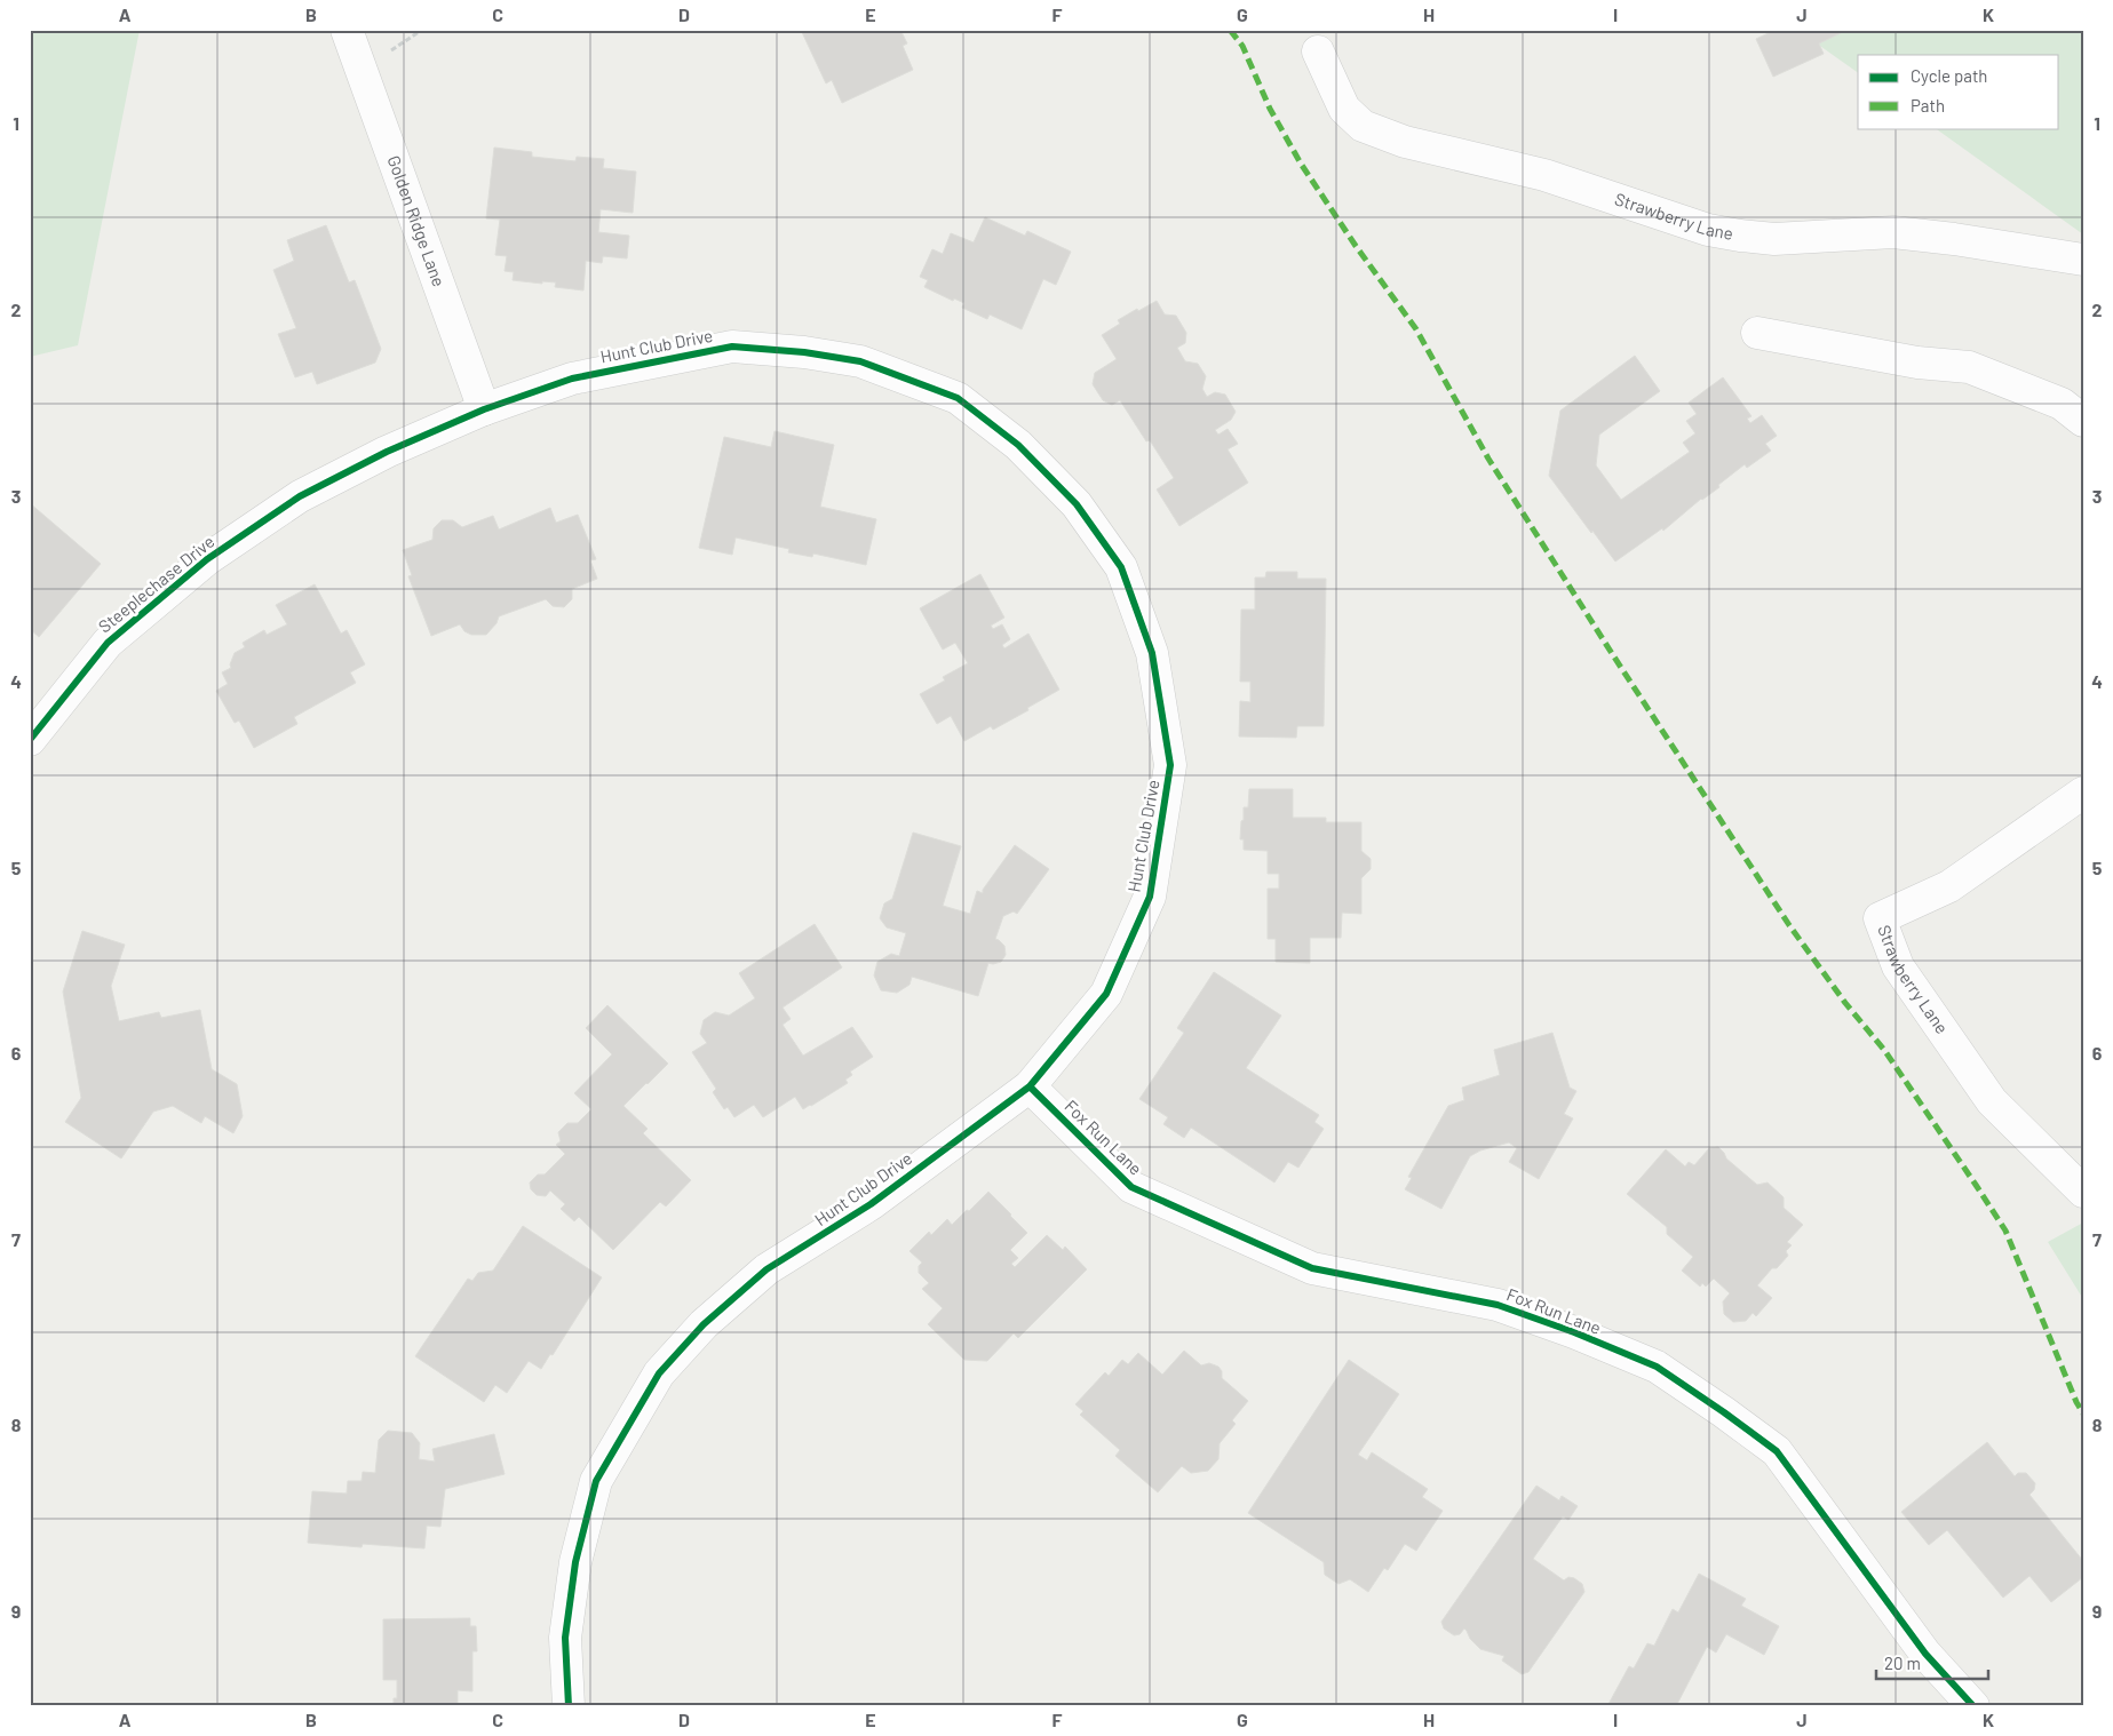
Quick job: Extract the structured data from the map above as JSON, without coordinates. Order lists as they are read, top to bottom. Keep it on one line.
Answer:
{"streets":{"street":["Strawberry Lane","Golden Ridge Lane","Hunt Club Drive","Steeplechase Drive","Fox Run Lane"]},"crossings":[["Golden Ridge Lane","Hunt Club Drive"],["Golden Ridge Lane","Steeplechase Drive"],["Hunt Club Drive","Steeplechase Drive"],["Hunt Club Drive","Fox Run Lane"]],"legend":["Cycle path","Path"],"scale_bar":"20 m","grid":{"columns":["A","B","C","D","E","F","G","H","I","J","K"],"rows":["1","2","3","4","5","6","7","8","9"]}}
